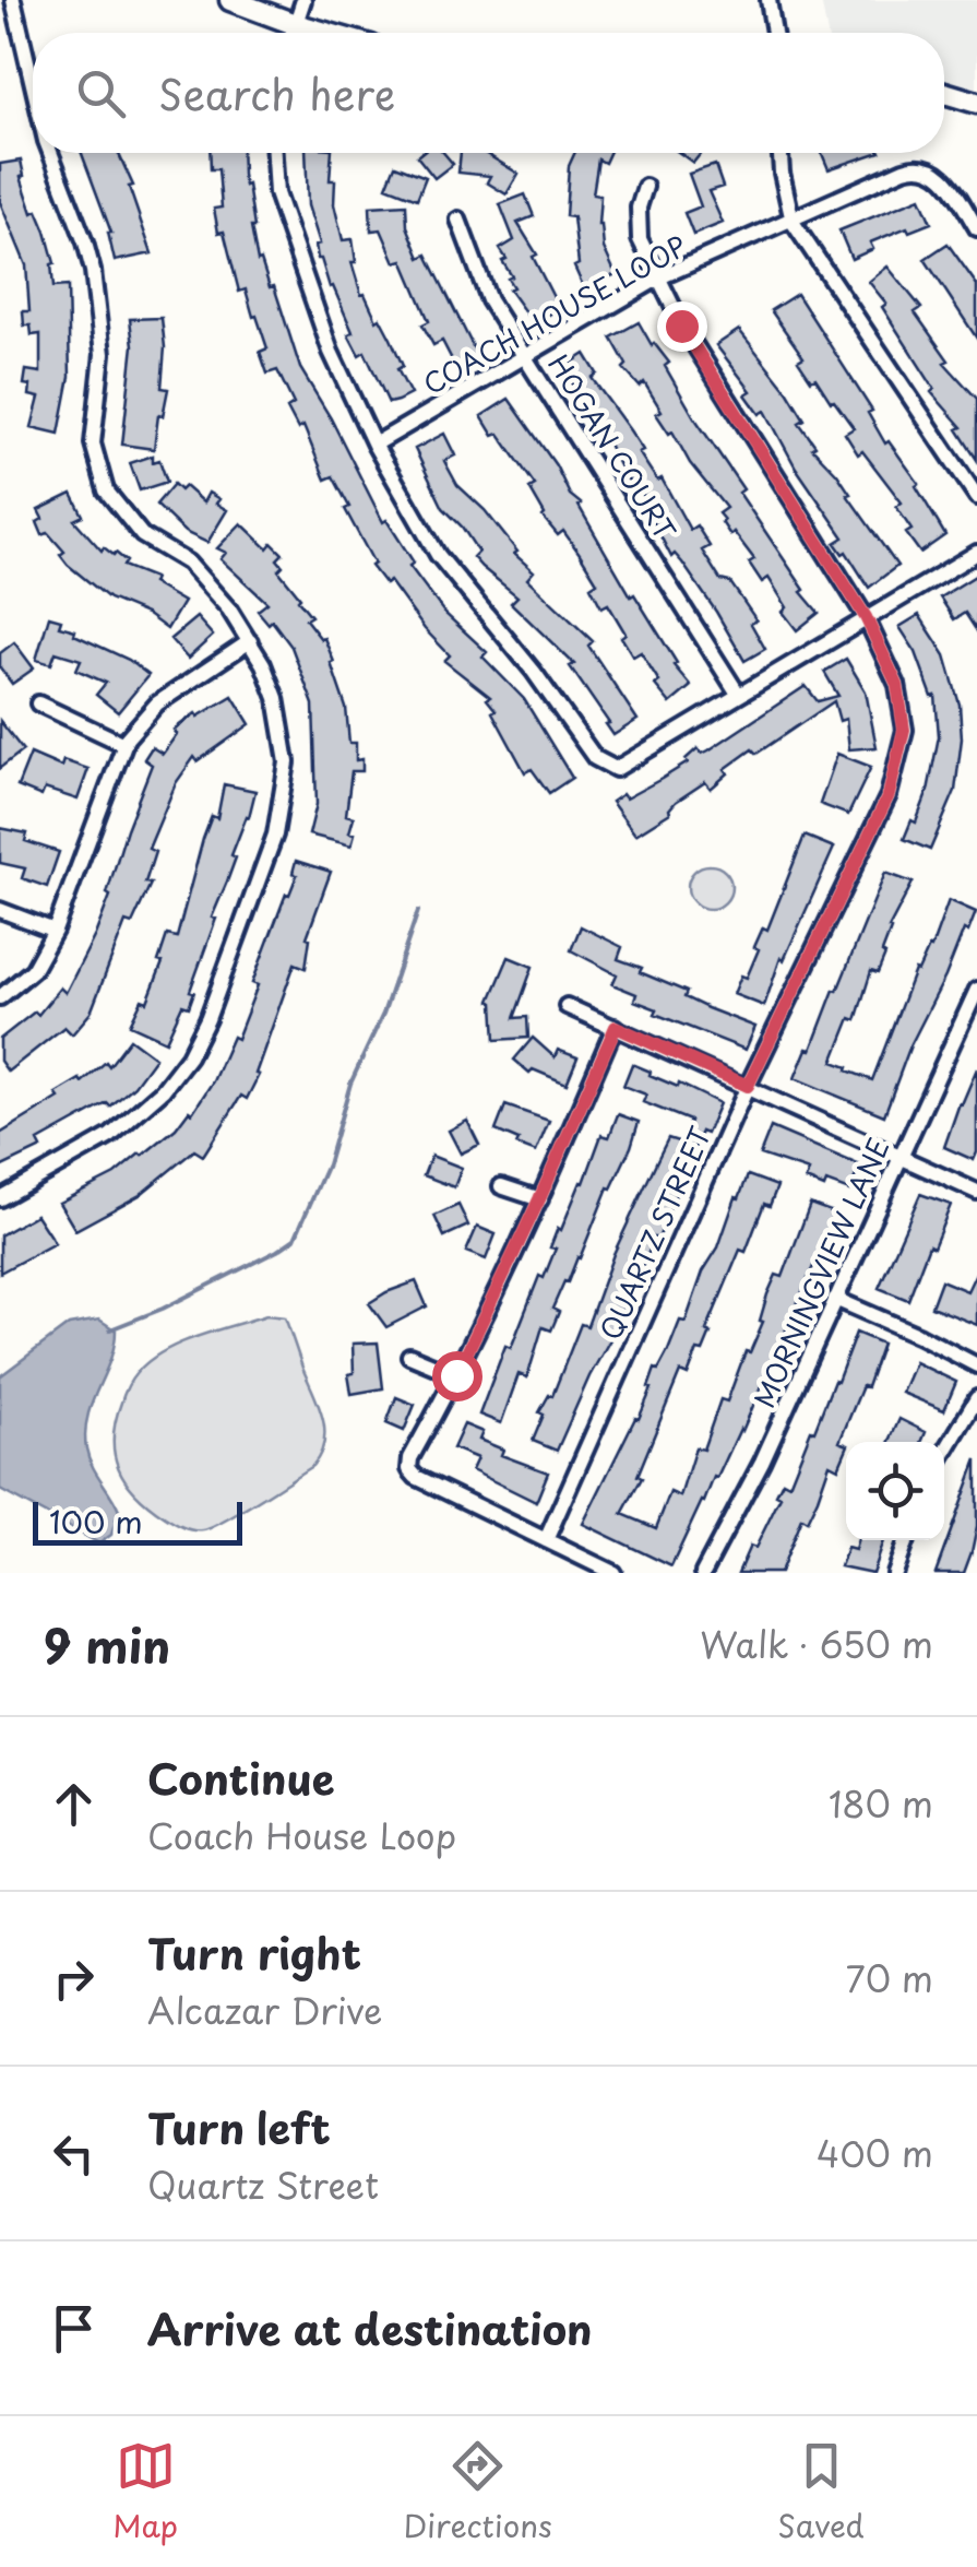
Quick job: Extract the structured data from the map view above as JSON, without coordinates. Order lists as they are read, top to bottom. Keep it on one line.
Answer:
{"streets":{"street":["COACH HOUSE LOOP","HOGAN COURT","QUARTZ STREET","MORNINGVIEW LANE"]},"crossings":[["COACH HOUSE LOOP","HOGAN COURT"],["COACH HOUSE LOOP","QUARTZ STREET"]],"scale_bar":"100 m","page":{"search":"Search here","scale":"100 m","heading":["9 min","Walk · 650 m"],"list":[["Continue","Coach House Loop","180 m"],["Turn right","Alcazar Drive","70 m"],["Turn left","Quartz Street","400 m"],"Arrive at destination"],"nav":["Map","Directions","Saved"]}}
